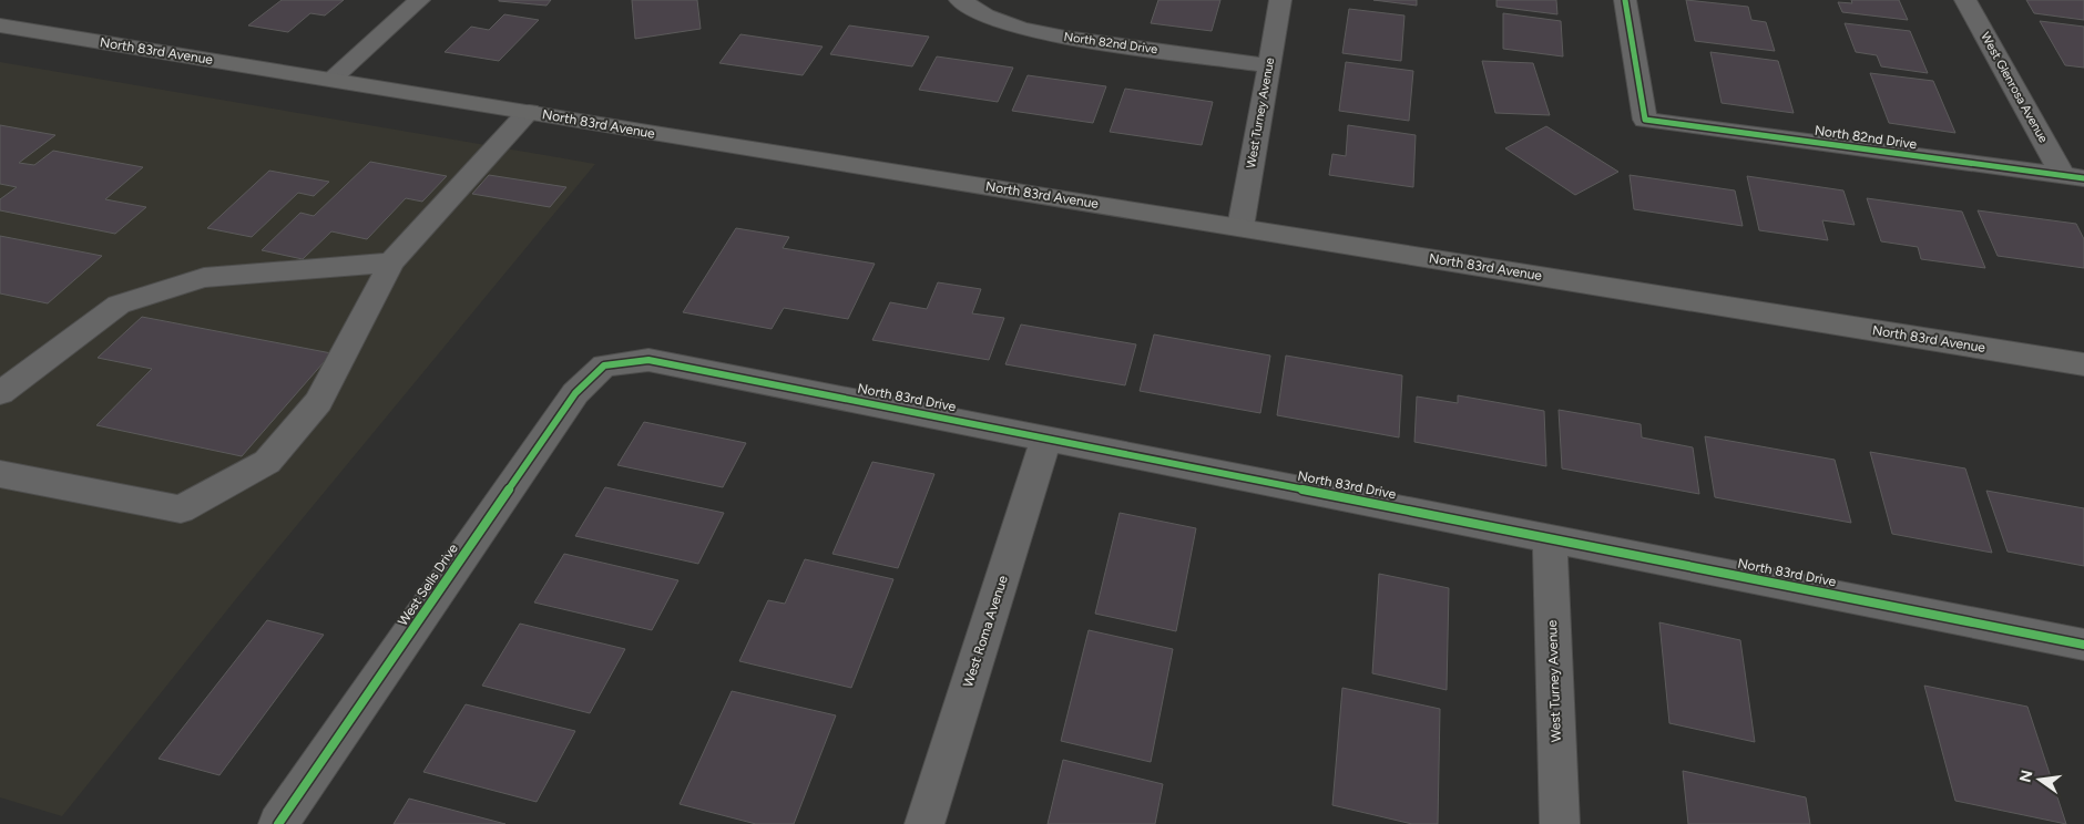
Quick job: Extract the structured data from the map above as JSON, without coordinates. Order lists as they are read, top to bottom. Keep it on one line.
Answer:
{"streets":{"main road":["North 83rd Avenue"],"street":["North 82nd Drive","West Glenrosa Avenue","West Turney Avenue","North 83rd Drive","West Sells Drive","West Roma Avenue"]},"crossings":[["North 82nd Drive","West Glenrosa Avenue"],["North 82nd Drive","West Turney Avenue"],["North 83rd Avenue","West Turney Avenue"],["West Turney Avenue","North 83rd Drive"],["North 83rd Drive","West Sells Drive"],["North 83rd Drive","West Roma Avenue"]],"north":"left"}
